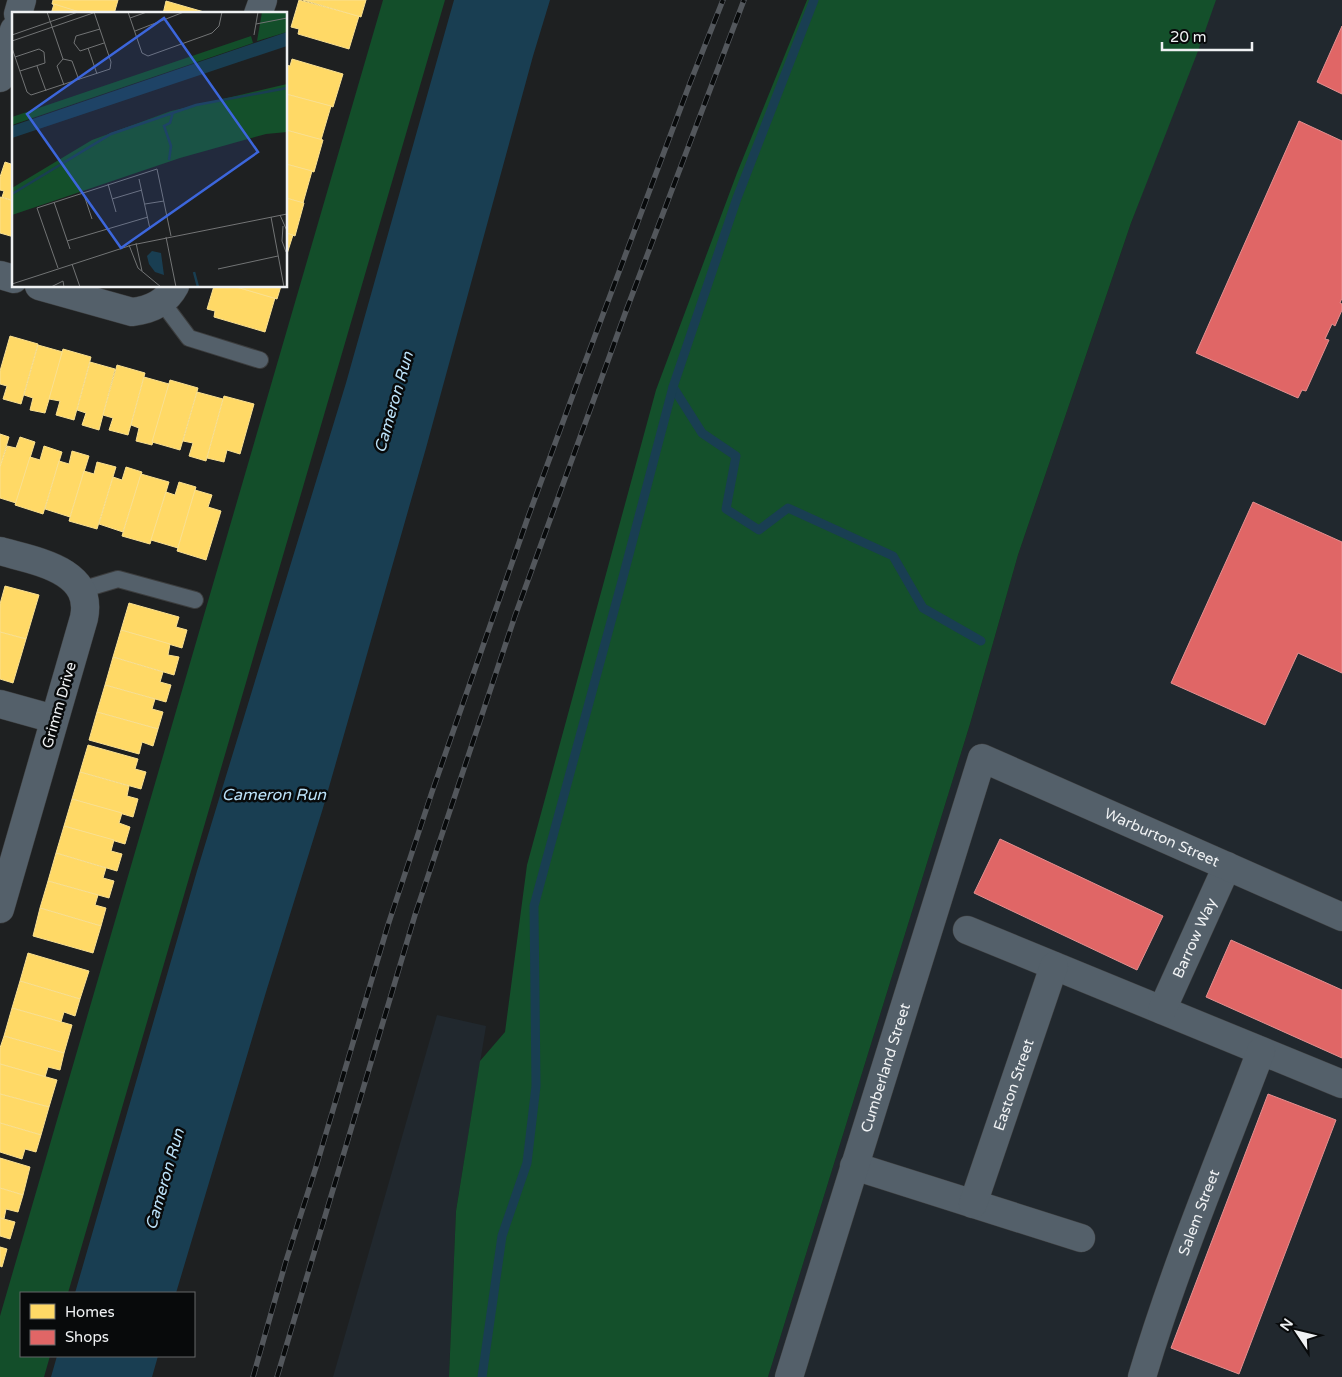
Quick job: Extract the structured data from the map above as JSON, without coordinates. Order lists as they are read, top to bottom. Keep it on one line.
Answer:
{"streets":{"street":["Grimm Drive","Warburton Street","Barrow Way","Cumberland Street","Easton Street","Salem Street"]},"crossings":[["Warburton Street","Barrow Way"],["Warburton Street","Cumberland Street"]],"water":["Cameron Run"],"legend":["Homes","Shops"],"scale_bar":"20 m","north":"top left"}
